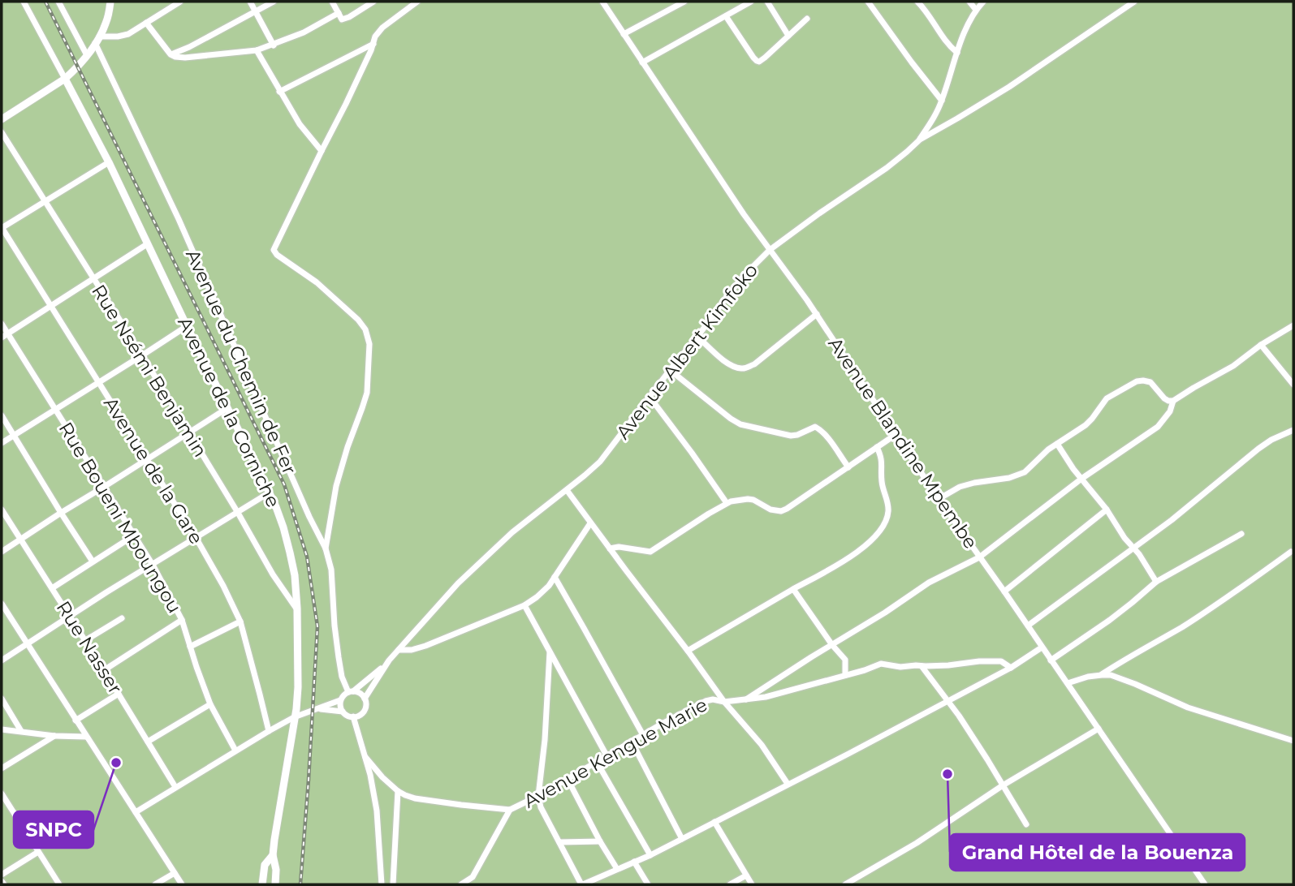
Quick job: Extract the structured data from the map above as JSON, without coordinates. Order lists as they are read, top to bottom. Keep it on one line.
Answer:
{"streets":{"street":["Avenue Albert Kimfoko","Avenue du Chemin de Fer","Rue Nsémi Benjamin","Avenue de la Corniche","Avenue Blandine Mpembe","Avenue de la Gare","Rue Boueni Mboungou","Rue Nasser","Avenue Kengue Marie"]},"crossings":[["Avenue Albert Kimfoko","Avenue du Chemin de Fer"],["Avenue Albert Kimfoko","Avenue Blandine Mpembe"],["Rue Nsémi Benjamin","Avenue de la Corniche"]],"places":["SNPC","Grand Hôtel de la Bouenza"]}
